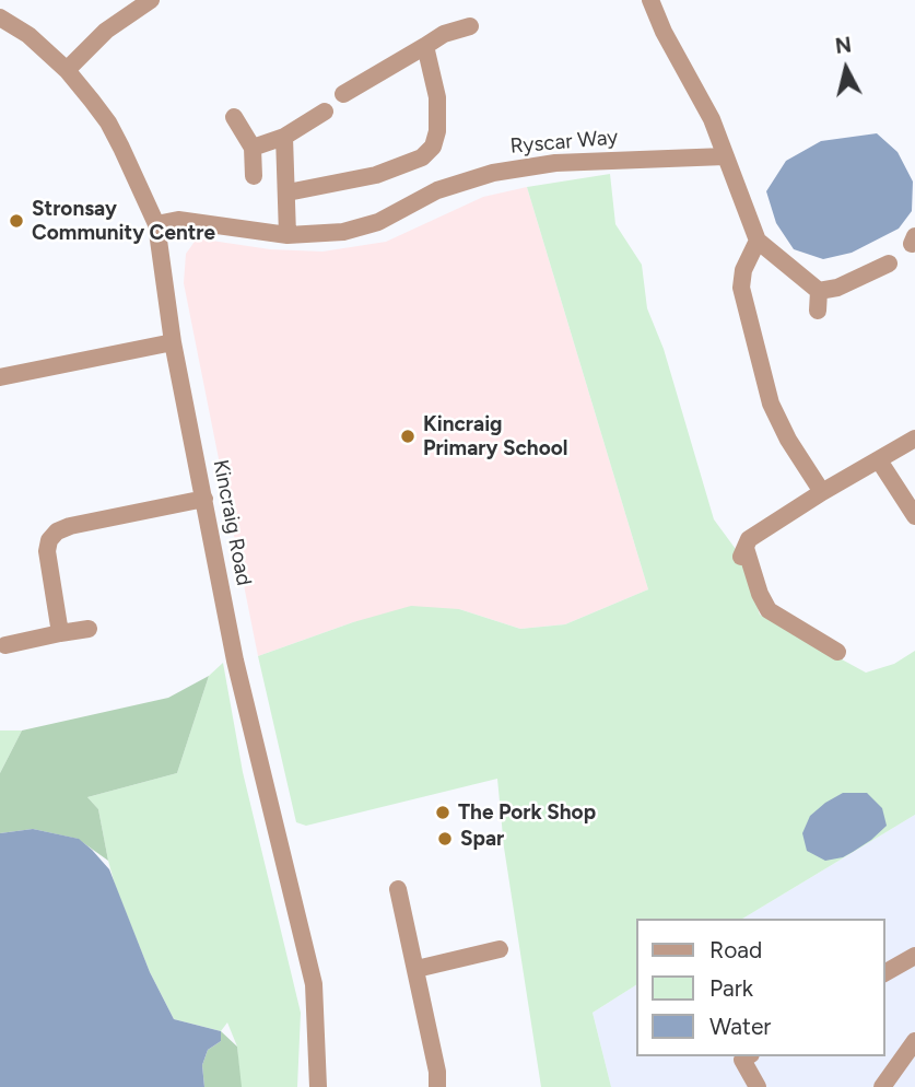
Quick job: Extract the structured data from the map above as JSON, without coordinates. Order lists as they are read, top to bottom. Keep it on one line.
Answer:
{"streets":{"street":["Ryscar Way","Kincraig Road"]},"crossings":[["Ryscar Way","Kincraig Road"]],"places":["Stronsay Community Centre","Kincraig Primary School","The Pork Shop","Spar"],"legend":["Road","Park","Water"],"north":"top"}
